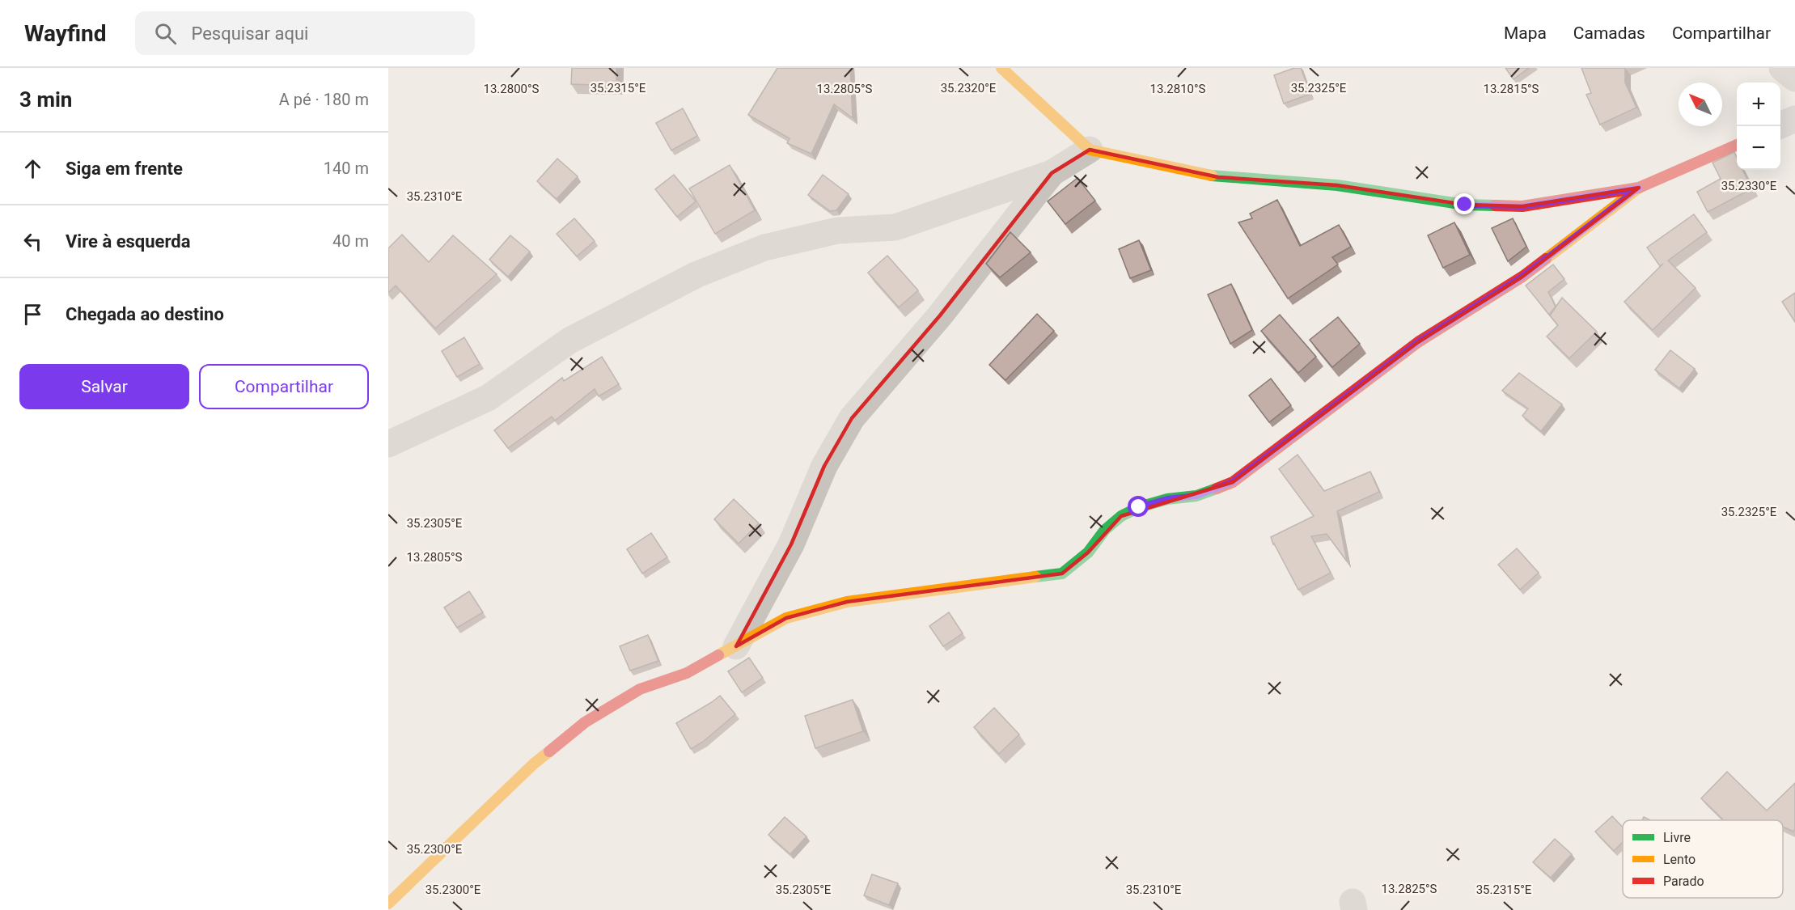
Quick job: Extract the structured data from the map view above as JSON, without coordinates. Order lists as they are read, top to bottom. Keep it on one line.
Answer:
{"legend":["Livre","Lento","Parado"],"north":"top left","page":{"header":"Wayfind","search":"Pesquisar aqui","nav":["Mapa","Camadas","Compartilhar"],"heading":["3 min","A pé · 180 m"],"map_buttons":["+","−"],"list":[["Siga em frente","140 m"],["Vire à esquerda","40 m"],"Chegada ao destino"],"buttons":["Salvar","Compartilhar"]},"coordinates":["35.2315°E","35.2320°E","35.2325°E","13.2800°S","13.2805°S","13.2810°S","13.2815°S","35.2330°E","35.2310°E","35.2305°E","35.2300°E","13.2825°S"]}
